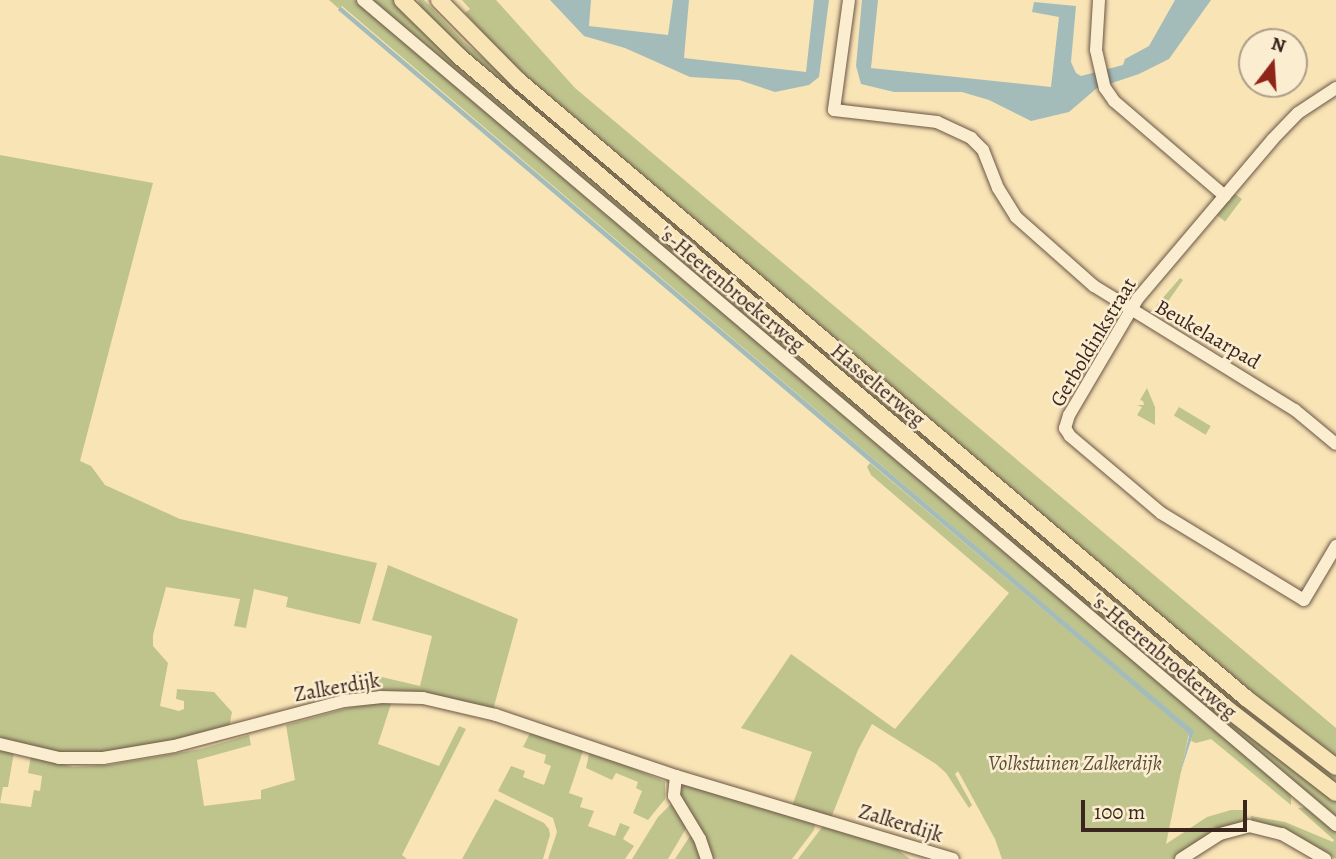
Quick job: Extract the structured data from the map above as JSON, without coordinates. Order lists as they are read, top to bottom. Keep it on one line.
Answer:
{"streets":{"main road":["Hasselterweg"],"street":["'s-Heerenbroekerweg","Beukelaarpad","Gerboldinkstraat","Zalkerdijk"]},"crossings":[["Beukelaarpad","Gerboldinkstraat"]],"parks":["Volkstuinen Zalkerdijk"],"scale_bar":"100 m","north":"top"}
